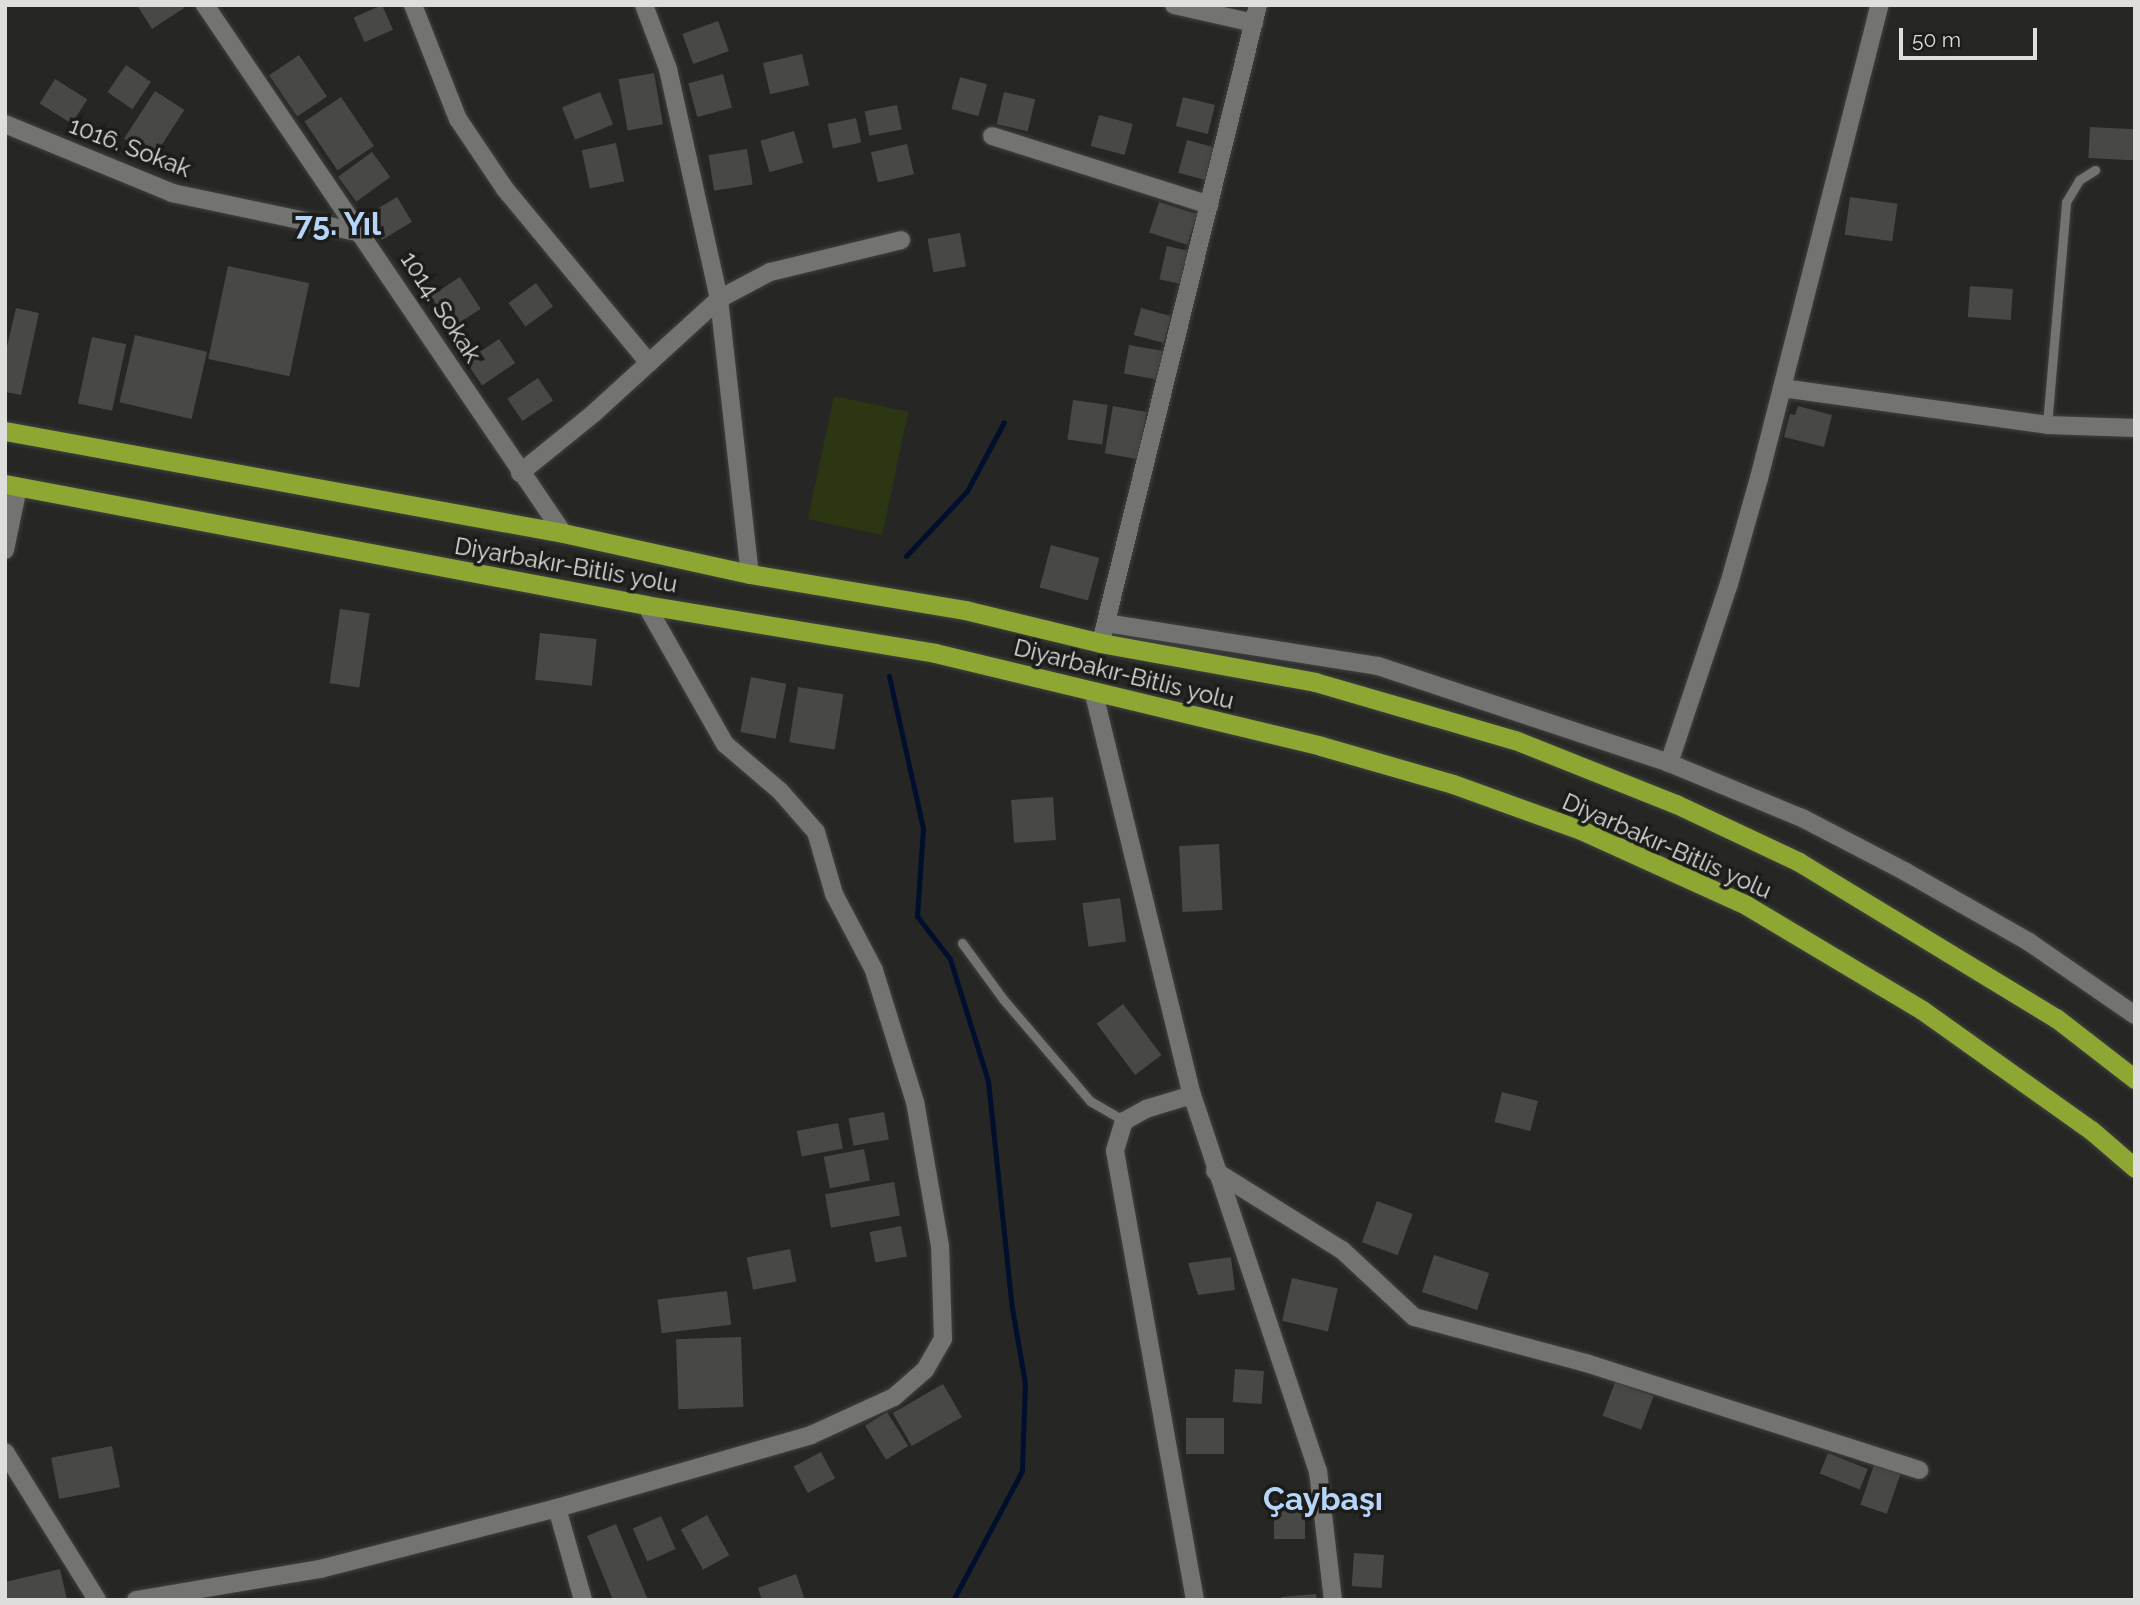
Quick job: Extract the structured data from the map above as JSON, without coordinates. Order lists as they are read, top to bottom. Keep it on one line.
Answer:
{"streets":{"highway":["Diyarbakır-Bitlis yolu"],"street":["1016. Sokak","1014. Sokak"]},"crossings":[["1016. Sokak","1014. Sokak"],["1014. Sokak","Diyarbakır-Bitlis yolu"]],"districts":["75. Yıl","Çaybaşı"],"scale_bar":"50 m"}
